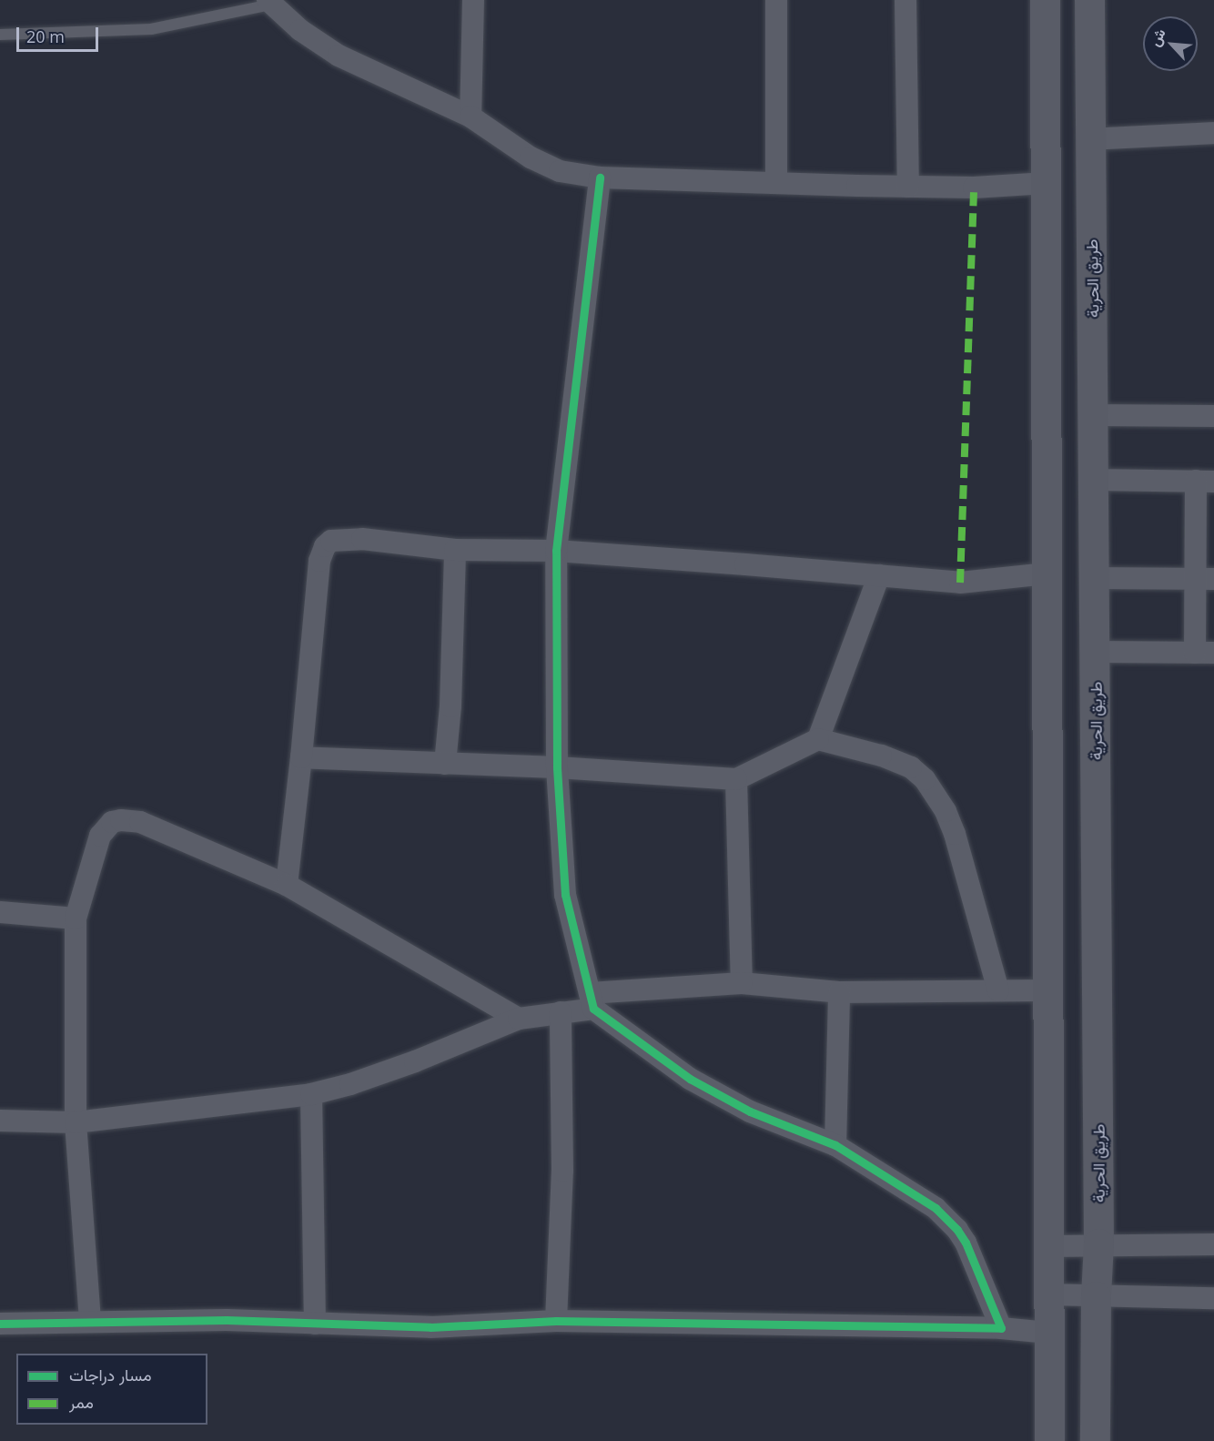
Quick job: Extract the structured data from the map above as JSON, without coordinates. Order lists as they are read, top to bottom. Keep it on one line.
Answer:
{"streets":{"main road":["طريق الحرية"]},"legend":["مسار دراجات","ممر"],"scale_bar":"20 m","north":"top left"}
